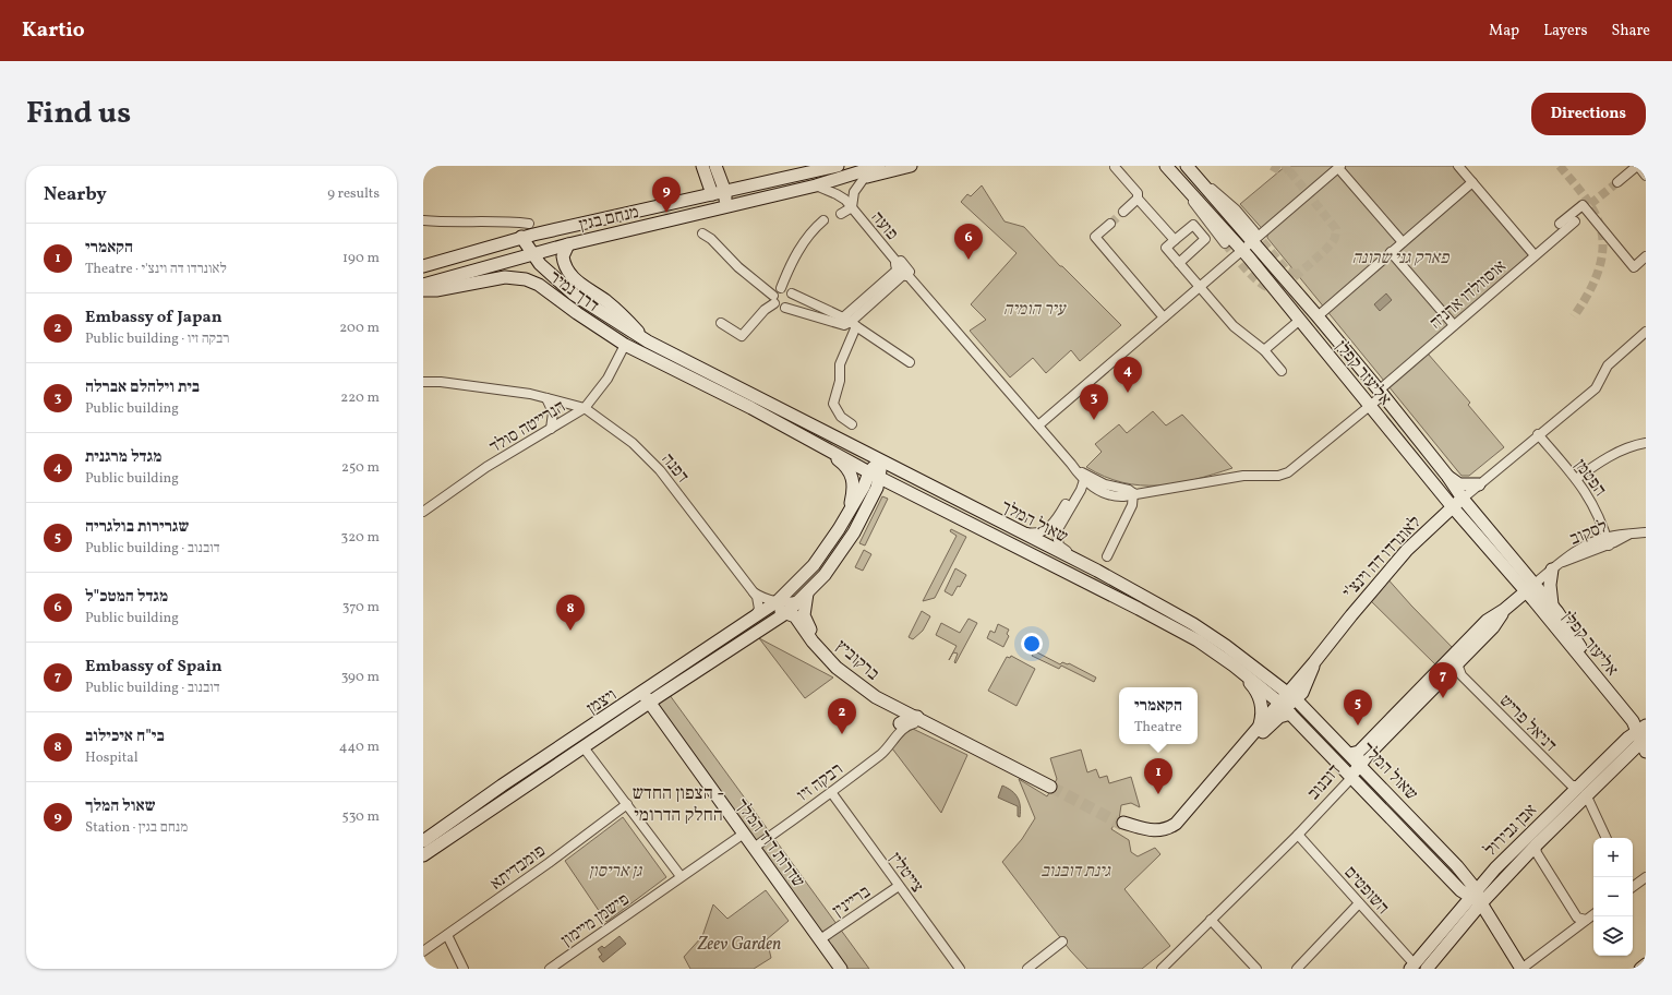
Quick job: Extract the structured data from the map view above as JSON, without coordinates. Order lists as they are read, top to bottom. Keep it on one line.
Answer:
{"streets":{"street":["מנחם בגין","פועה","דרך נמיר","אוסוולדו ארניה","אליעזר קפלן","הנרייטה סולד","דפנה","הפטמן","שאול המלך","לסקוב","לאונרדו דה וינצ'י","ברקוביץ","ויצמן","דניאל פריש","רבקה זיו","דובנוב","אבן גבירול","שדרות דוד המלך","פומבדיתא","צייטלין","השופטים","בריינין","פישמן מיימון"]},"crossings":[["מנחם בגין","פועה"],["מנחם בגין","שאול המלך"],["דרך נמיר","הנרייטה סולד"],["דרך נמיר","שאול המלך"],["אוסוולדו ארניה","אליעזר קפלן"],["אליעזר קפלן","לסקוב"],["אליעזר קפלן","לאונרדו דה וינצ'י"],["אליעזר קפלן","דובנוב"],["אליעזר קפלן","אבן גבירול"],["הנרייטה סולד","דפנה"],["הנרייטה סולד","שאול המלך"],["דפנה","ברקוביץ"],["דפנה","ויצמן"],["הפטמן","לסקוב"],["הפטמן","לאונרדו דה וינצ'י"],["שאול המלך","לאונרדו דה וינצ'י"],["שאול המלך","ויצמן"],["שאול המלך","דובנוב"],["שאול המלך","אבן גבירול"],["לסקוב","דובנוב"],["ברקוביץ","ויצמן"],["ברקוביץ","רבקה זיו"],["ויצמן","שדרות דוד המלך"],["דניאל פריש","אבן גבירול"],["רבקה זיו","שדרות דוד המלך"],["רבקה זיו","צייטלין"],["דובנוב","השופטים"],["אבן גבירול","השופטים"],["שדרות דוד המלך","בריינין"],["שדרות דוד המלך","פישמן מיימון"],["צייטלין","בריינין"]],"districts":["הצפון החדש - החלק הדרומי"],"parks":["פארק גני שרונה","עיר הומיה","גן אריסון","גינת דובנוב","Zeev Garden"],"page":{"header":"Kartio","nav":["Map","Layers","Share"],"title":"Find us","buttons":"Directions","heading":["Nearby","9 results"],"pins":["9","6","4","3","8","7","5","2","1"],"list":[{"mark":"1","name":"הקאמרי","note":"Theatre · לאונרדו דה וינצ'י","value":"190 m"},{"mark":"2","name":"Embassy of Japan","note":"Public building · רבקה זיו","value":"200 m"},{"mark":"3","name":"בית וילהלם אברלה","note":"Public building","value":"220 m"},{"mark":"4","name":"מגדל מרגנית","note":"Public building","value":"250 m"},{"mark":"5","name":"שגרירות בולגריה","note":"Public building · דובנוב","value":"320 m"},{"mark":"6","name":"מגדל המטכ\"ל","note":"Public building","value":"370 m"},{"mark":"7","name":"Embassy of Spain","note":"Public building · דובנוב","value":"390 m"},{"mark":"8","name":"בי\"ח איכילוב","note":"Hospital","value":"440 m"},{"mark":"9","name":"שאול המלך","note":"Station · מנחם בגין","value":"530 m"}],"popup":["הקאמרי","Theatre"],"map_buttons":["+","−"]}}
